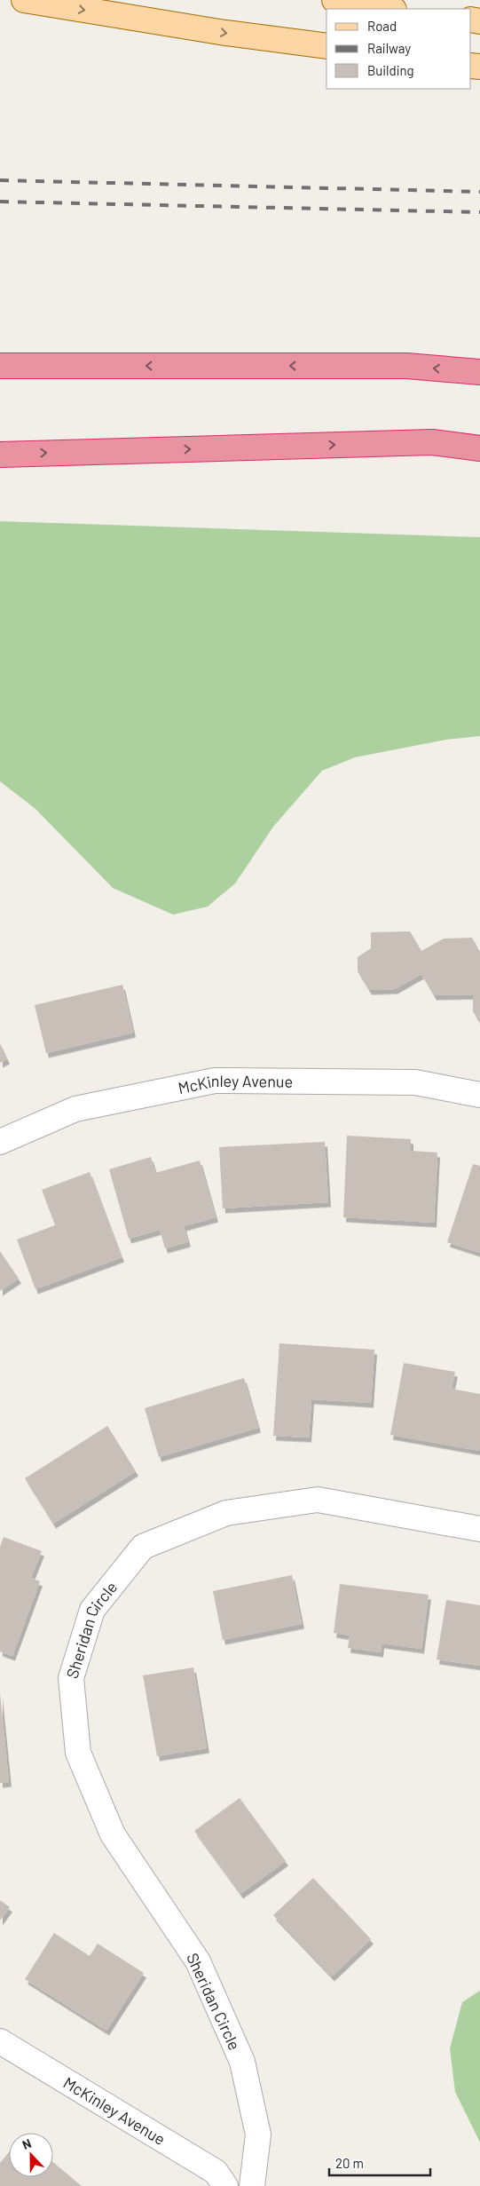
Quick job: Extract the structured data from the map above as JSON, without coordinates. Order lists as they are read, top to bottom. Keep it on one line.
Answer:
{"streets":{"street":["McKinley Avenue","Sheridan Circle"]},"legend":["Road","Railway","Building"],"scale_bar":"20 m","north":"top"}
